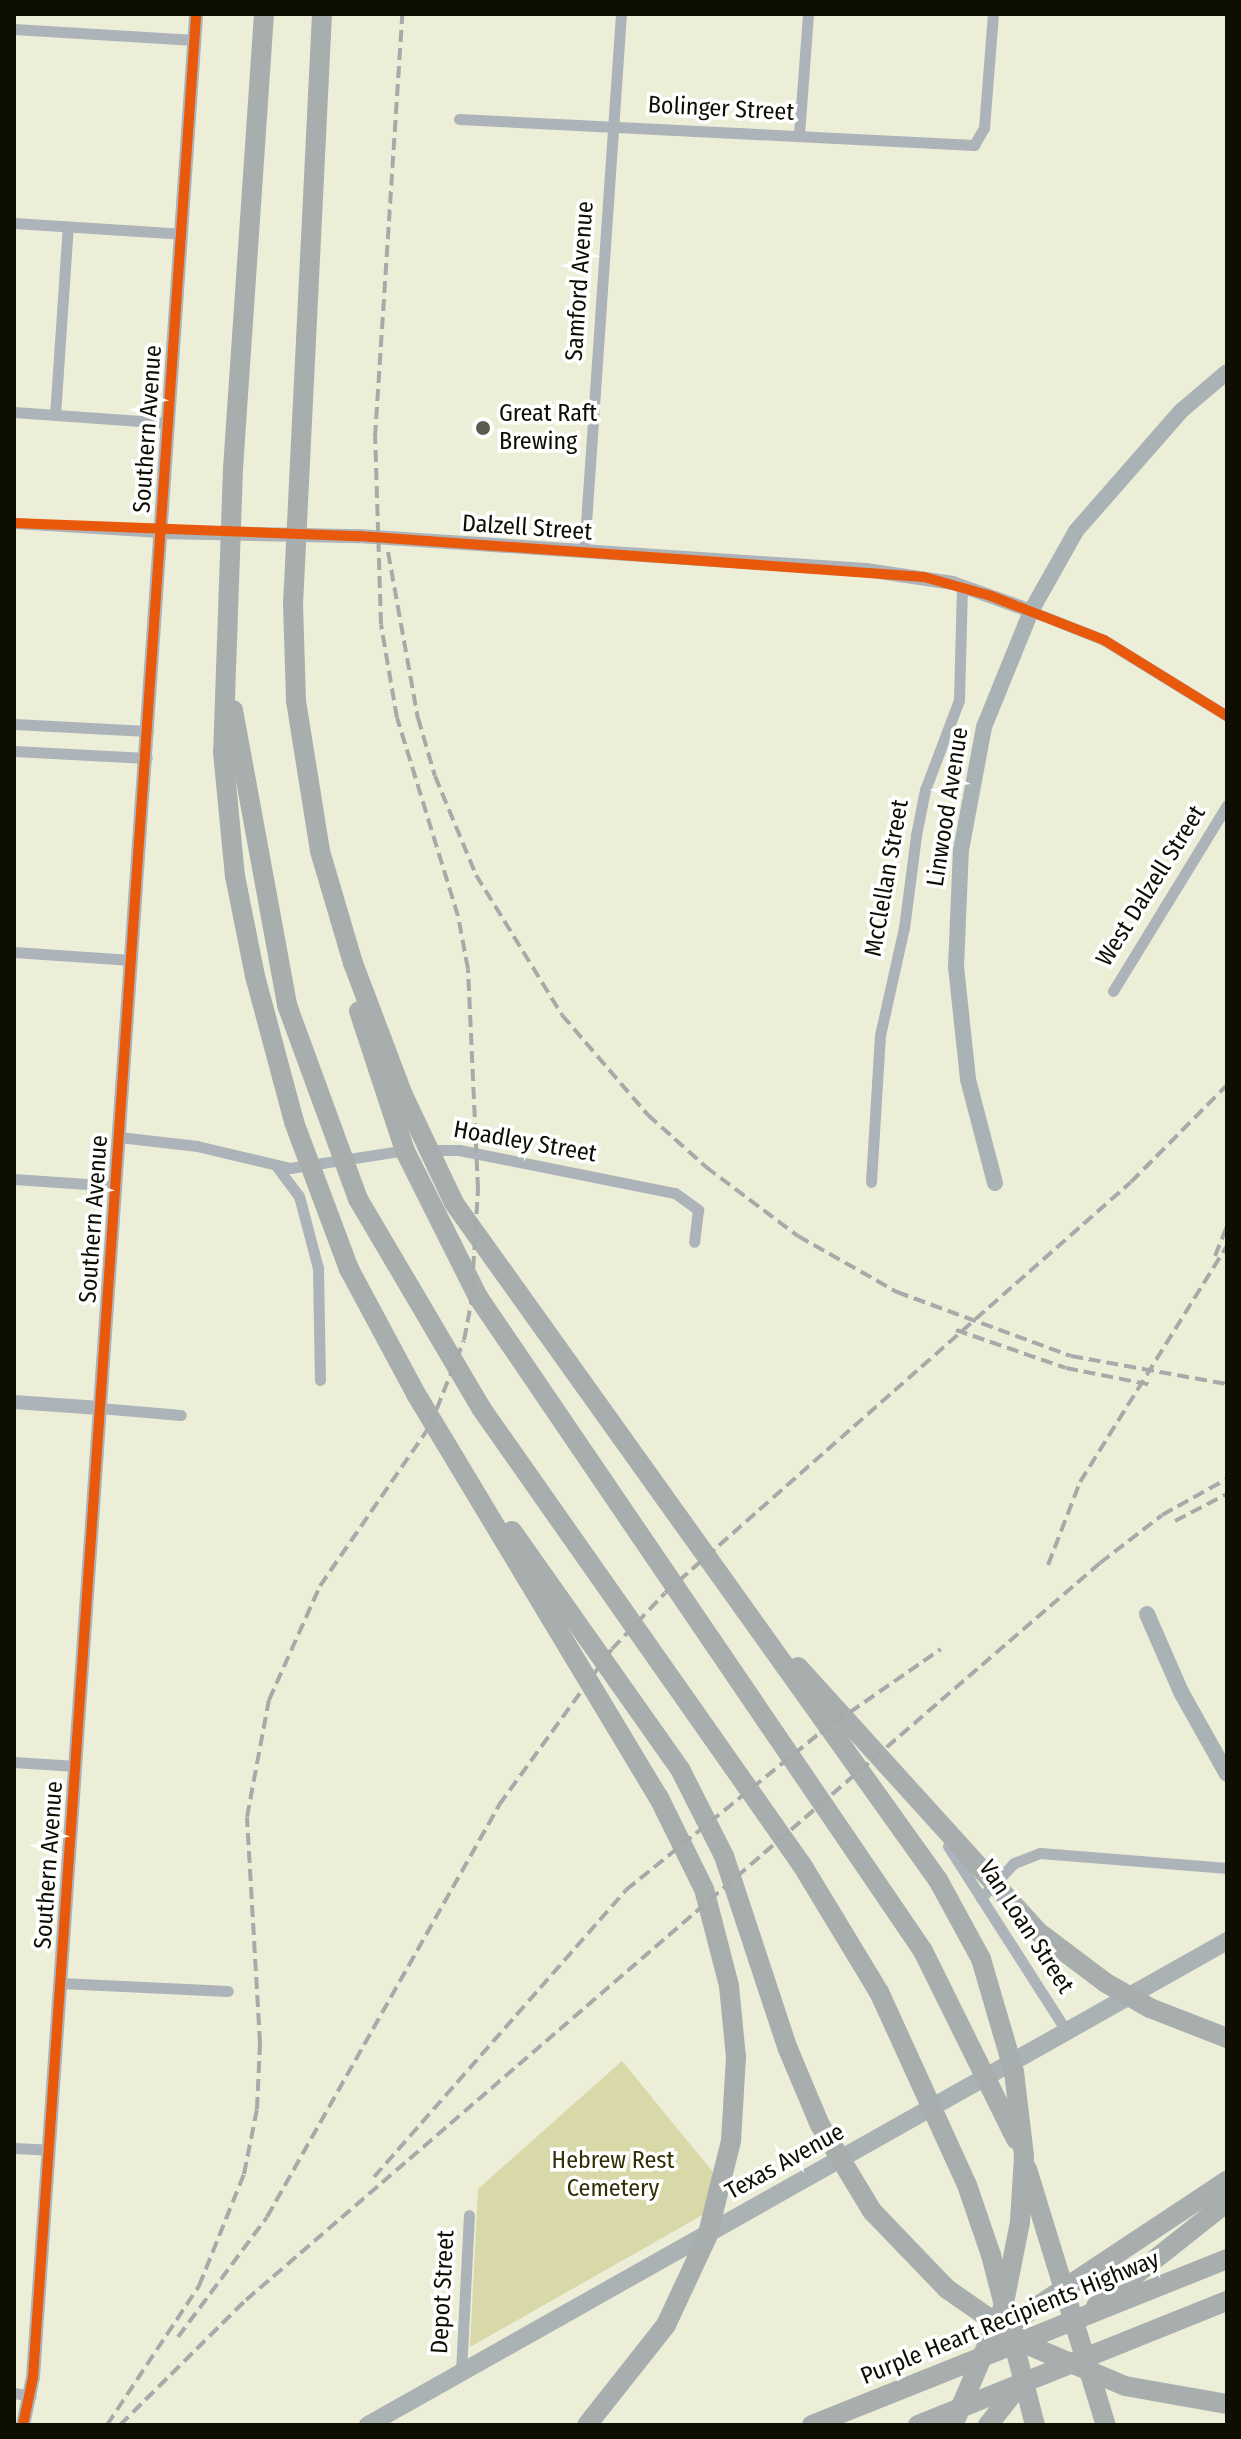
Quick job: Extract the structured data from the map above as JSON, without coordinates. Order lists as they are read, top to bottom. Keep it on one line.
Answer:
{"streets":{"highway":["Purple Heart Recipients Highway"],"main road":["Linwood Avenue","Texas Avenue"],"street":["Bolinger Street","Samford Avenue","Southern Avenue","Dalzell Street","McClellan Street","West Dalzell Street","Hoadley Street","Van Loan Street","Depot Street"]},"crossings":[["Bolinger Street","Samford Avenue"],["Samford Avenue","Dalzell Street"],["Southern Avenue","Dalzell Street"],["Southern Avenue","Hoadley Street"],["Dalzell Street","Linwood Avenue"],["Dalzell Street","McClellan Street"],["Van Loan Street","Texas Avenue"],["Texas Avenue","Depot Street"]],"parks":["Hebrew Rest Cemetery"],"places":["Great Raft Brewing"]}
